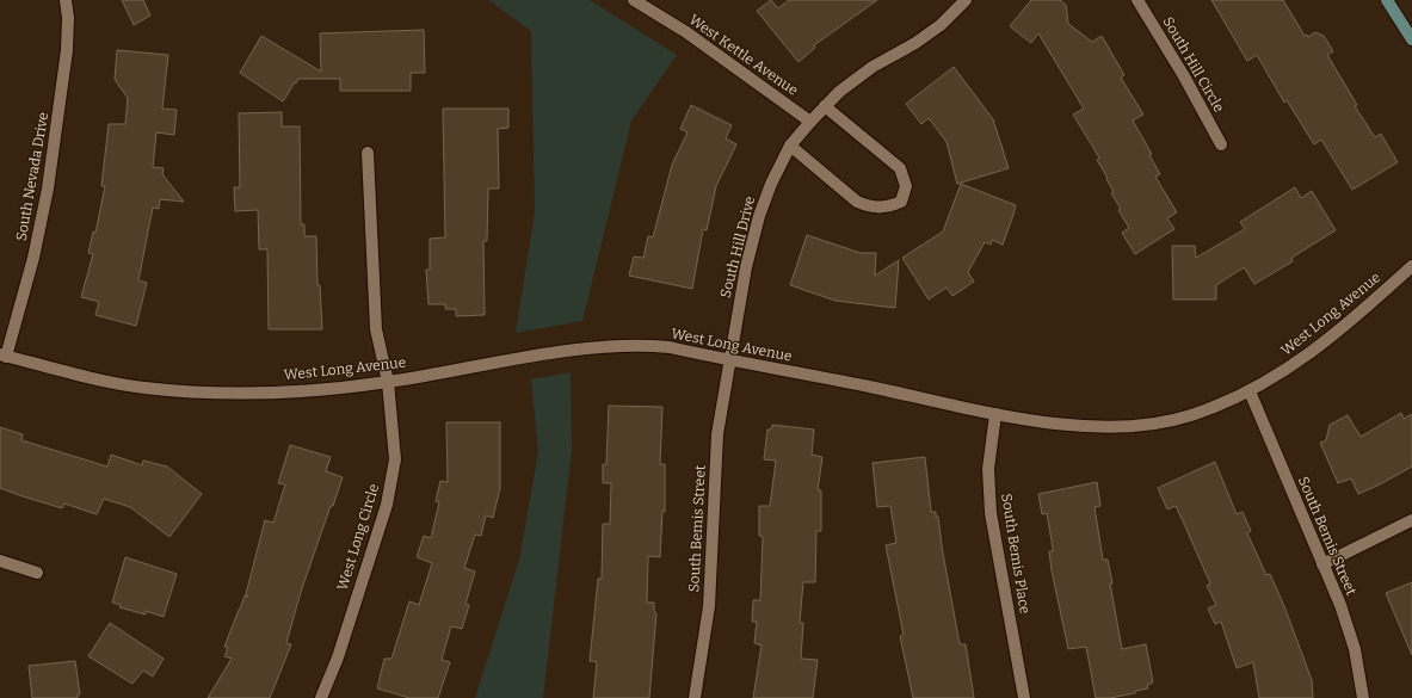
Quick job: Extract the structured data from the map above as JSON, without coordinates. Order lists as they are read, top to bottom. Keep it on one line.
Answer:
{"streets":{"street":["West Kettle Avenue","South Hill Circle","South Nevada Drive","South Hill Drive","West Long Avenue","South Bemis Street","West Long Circle","South Bemis Place"]},"crossings":[["West Kettle Avenue","South Hill Drive"],["South Nevada Drive","West Long Avenue"],["South Hill Drive","West Long Avenue"],["South Hill Drive","South Bemis Street"],["West Long Avenue","South Bemis Street"],["West Long Avenue","West Long Circle"],["West Long Avenue","South Bemis Place"]]}
